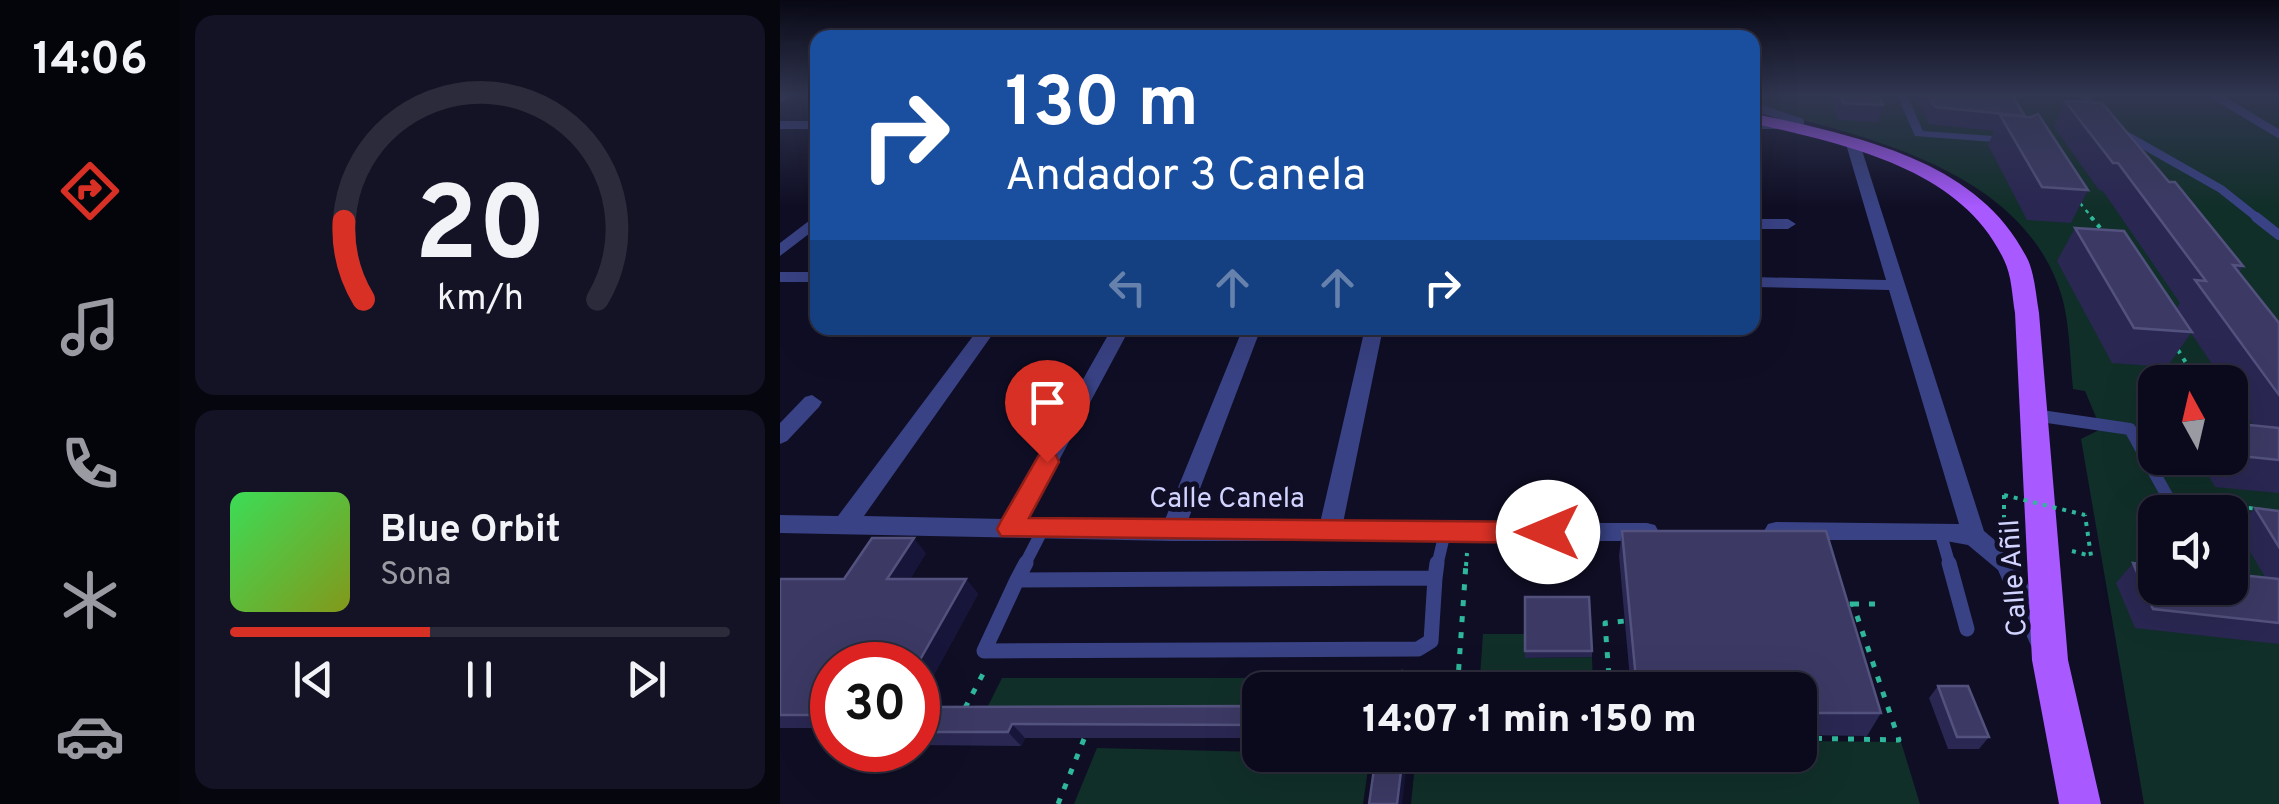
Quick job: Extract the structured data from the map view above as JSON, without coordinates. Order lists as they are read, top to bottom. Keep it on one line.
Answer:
{"streets":{"main road":["Calle Añil"],"street":["Calle Canela"]},"north":"top","page":{"tabs":"14:06","turn":["130 m","Andador 3 Canela"],"song":["Blue Orbit","Sona"],"limit":"30","trip":"14:07 · 1 min · 150 m","gauge":["20","km/h"]}}
